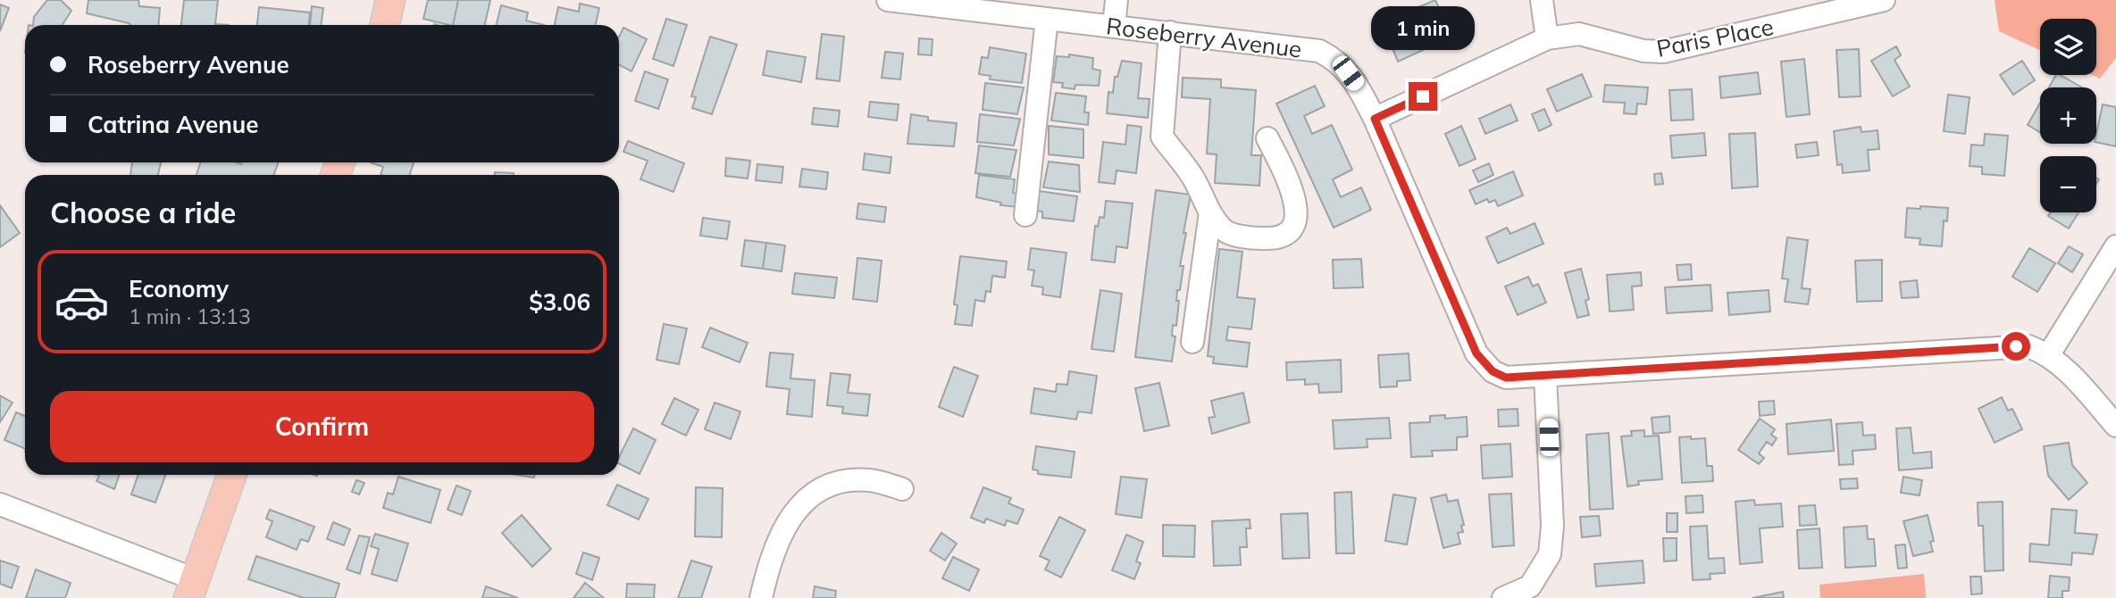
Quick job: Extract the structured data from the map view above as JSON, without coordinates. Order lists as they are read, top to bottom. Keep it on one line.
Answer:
{"streets":{"street":["Roseberry Avenue","Paris Place"]},"crossings":[["Roseberry Avenue","Paris Place"]],"page":{"bubble":"1 min","map_buttons":["+","−"],"banner":["Roseberry Avenue","Catrina Avenue"],"heading":"Choose a ride","list":[{"name":"Economy","note":"1 min · 13:13","value":"$3.06"}],"buttons":"Confirm"}}
